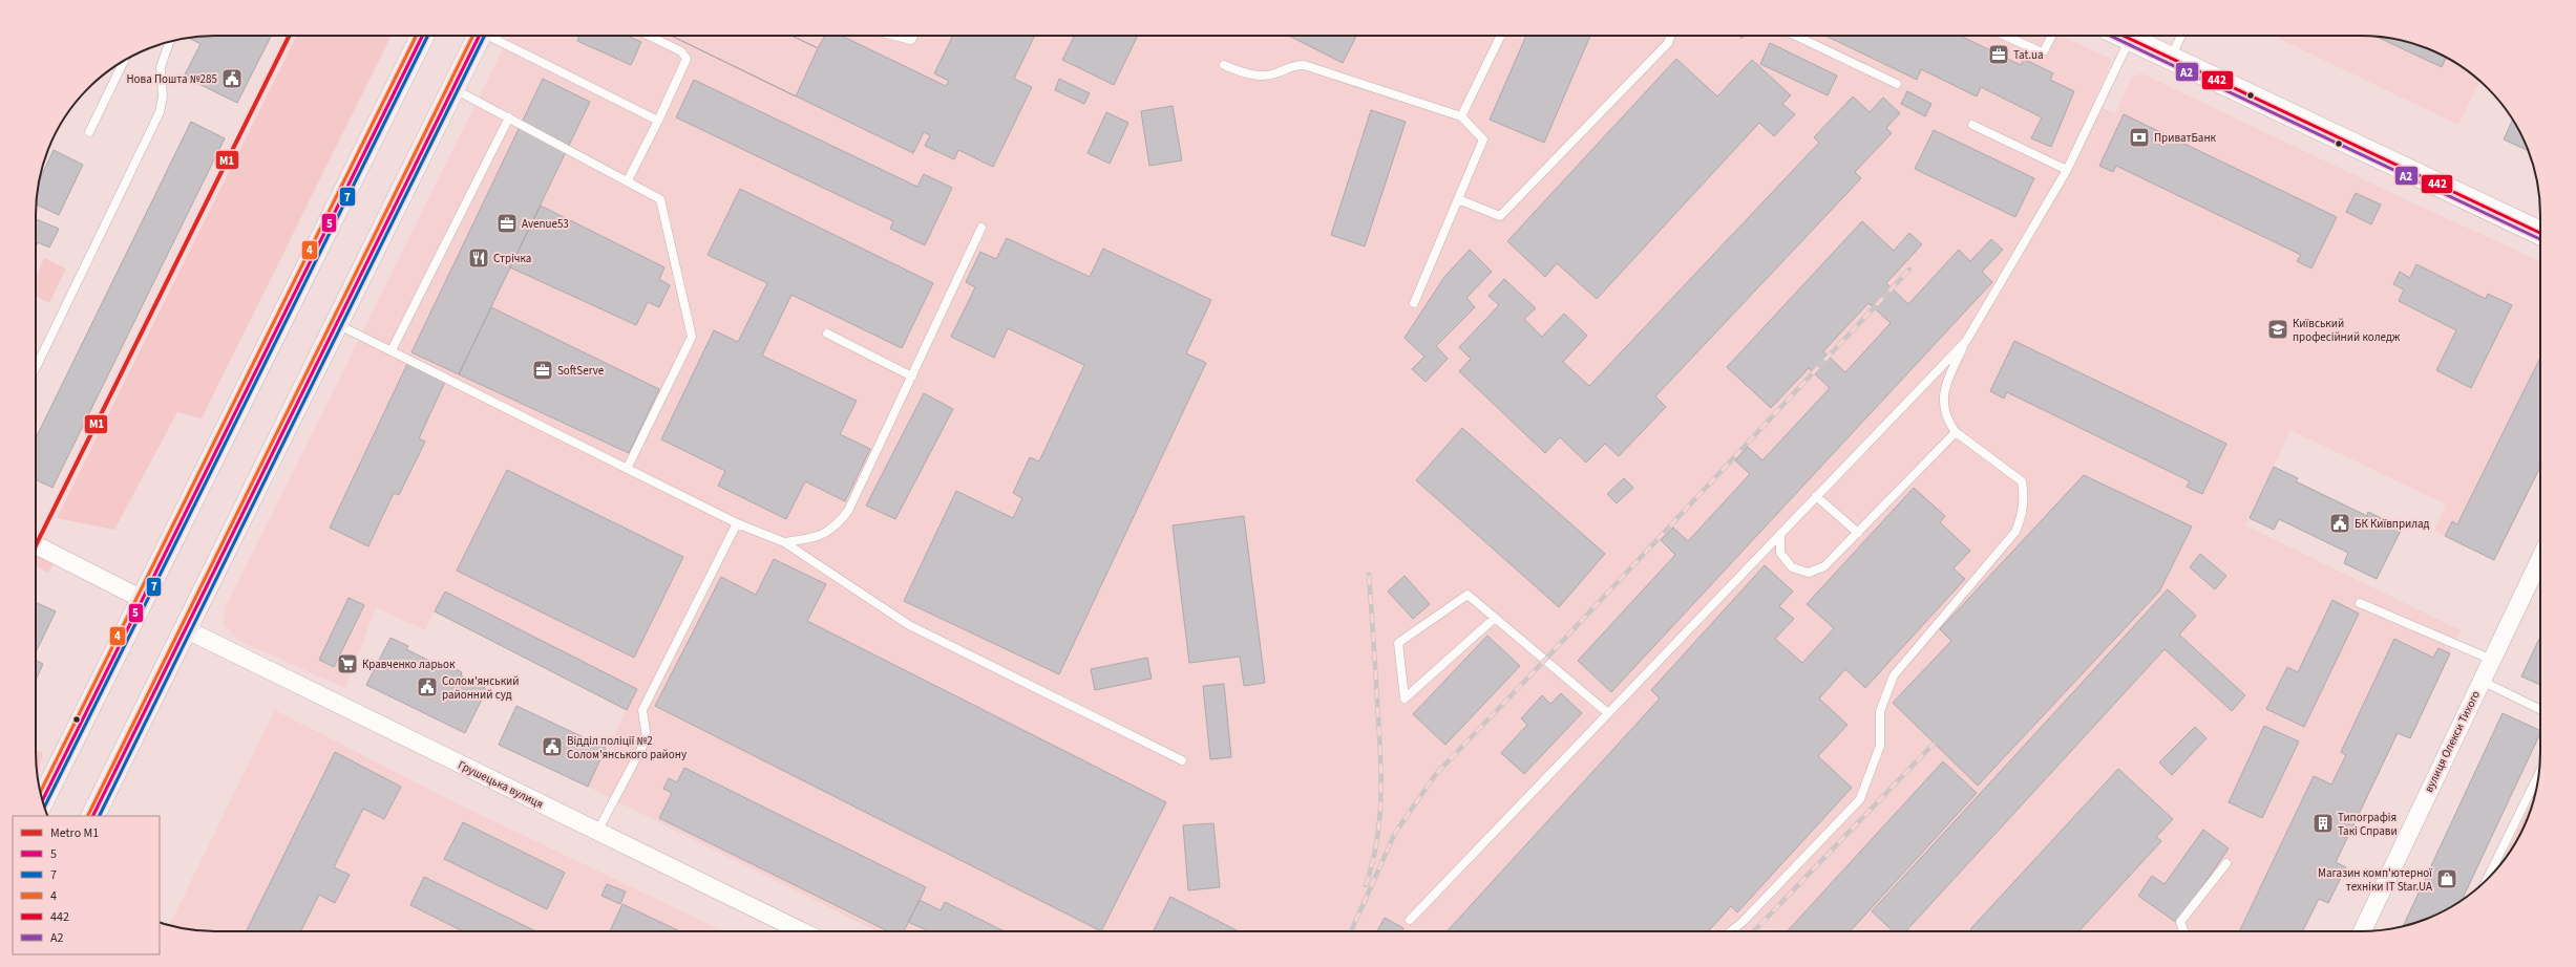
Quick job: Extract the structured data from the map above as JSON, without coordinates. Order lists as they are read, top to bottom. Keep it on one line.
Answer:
{"streets":{"street":["вулиця Олекси Тихого","Грушецька вулиця"]},"places":{"office":["Tat.ua","Avenue53","SoftServe"],"public building":["Нова Пошта №285","БК Київприлад","Солом'янський районний суд","Відділ поліції №2 Солом'янського району"],"bank":["ПриватБанк"],"restaurant":["Стрічка"],"school or university":["Київський професійний коледж"],"supermarket":["Кравченко ларьок"],"building":["Типографія Такі Справи"],"shop":["Магазин комп'ютерної техніки IT Star.UA"]},"lines":["metro line M1","transit line 5","transit line 7","transit line 4","transit line 442","transit line А2"],"legend":["Metro M1","5","7","4","442","А2"]}
